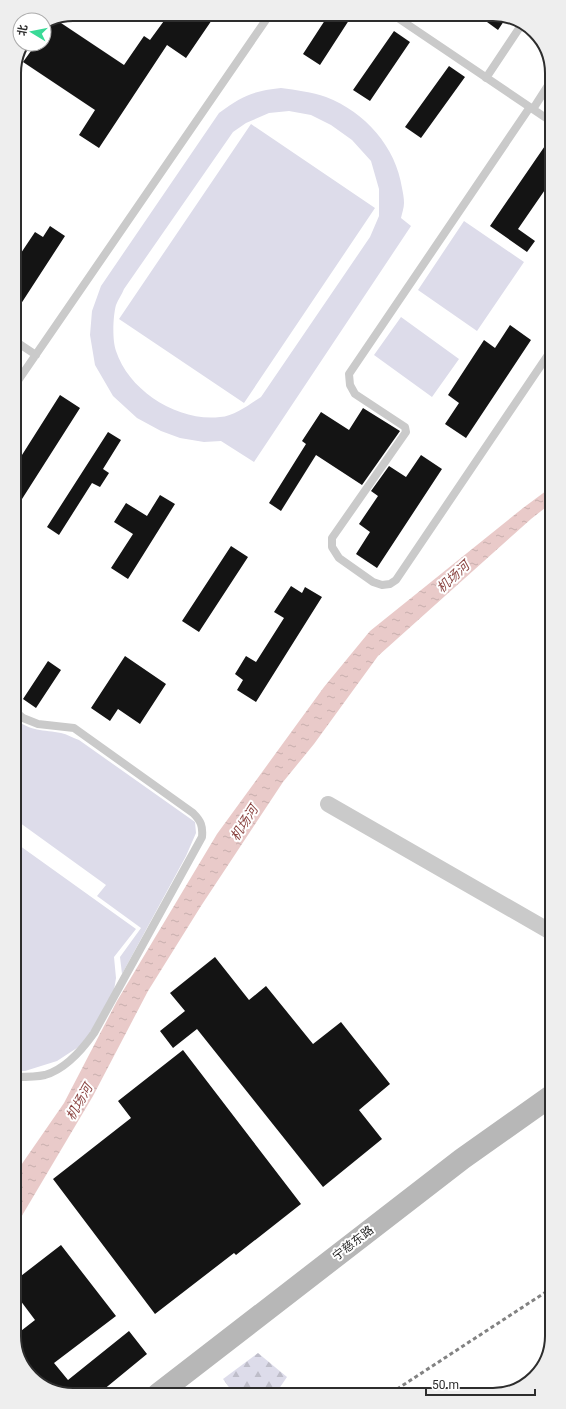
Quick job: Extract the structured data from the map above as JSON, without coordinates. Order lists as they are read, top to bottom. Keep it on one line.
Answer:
{"streets":{"main road":["宁慈东路"]},"water":["机场河"],"scale_bar":"50 m","north":"left"}
